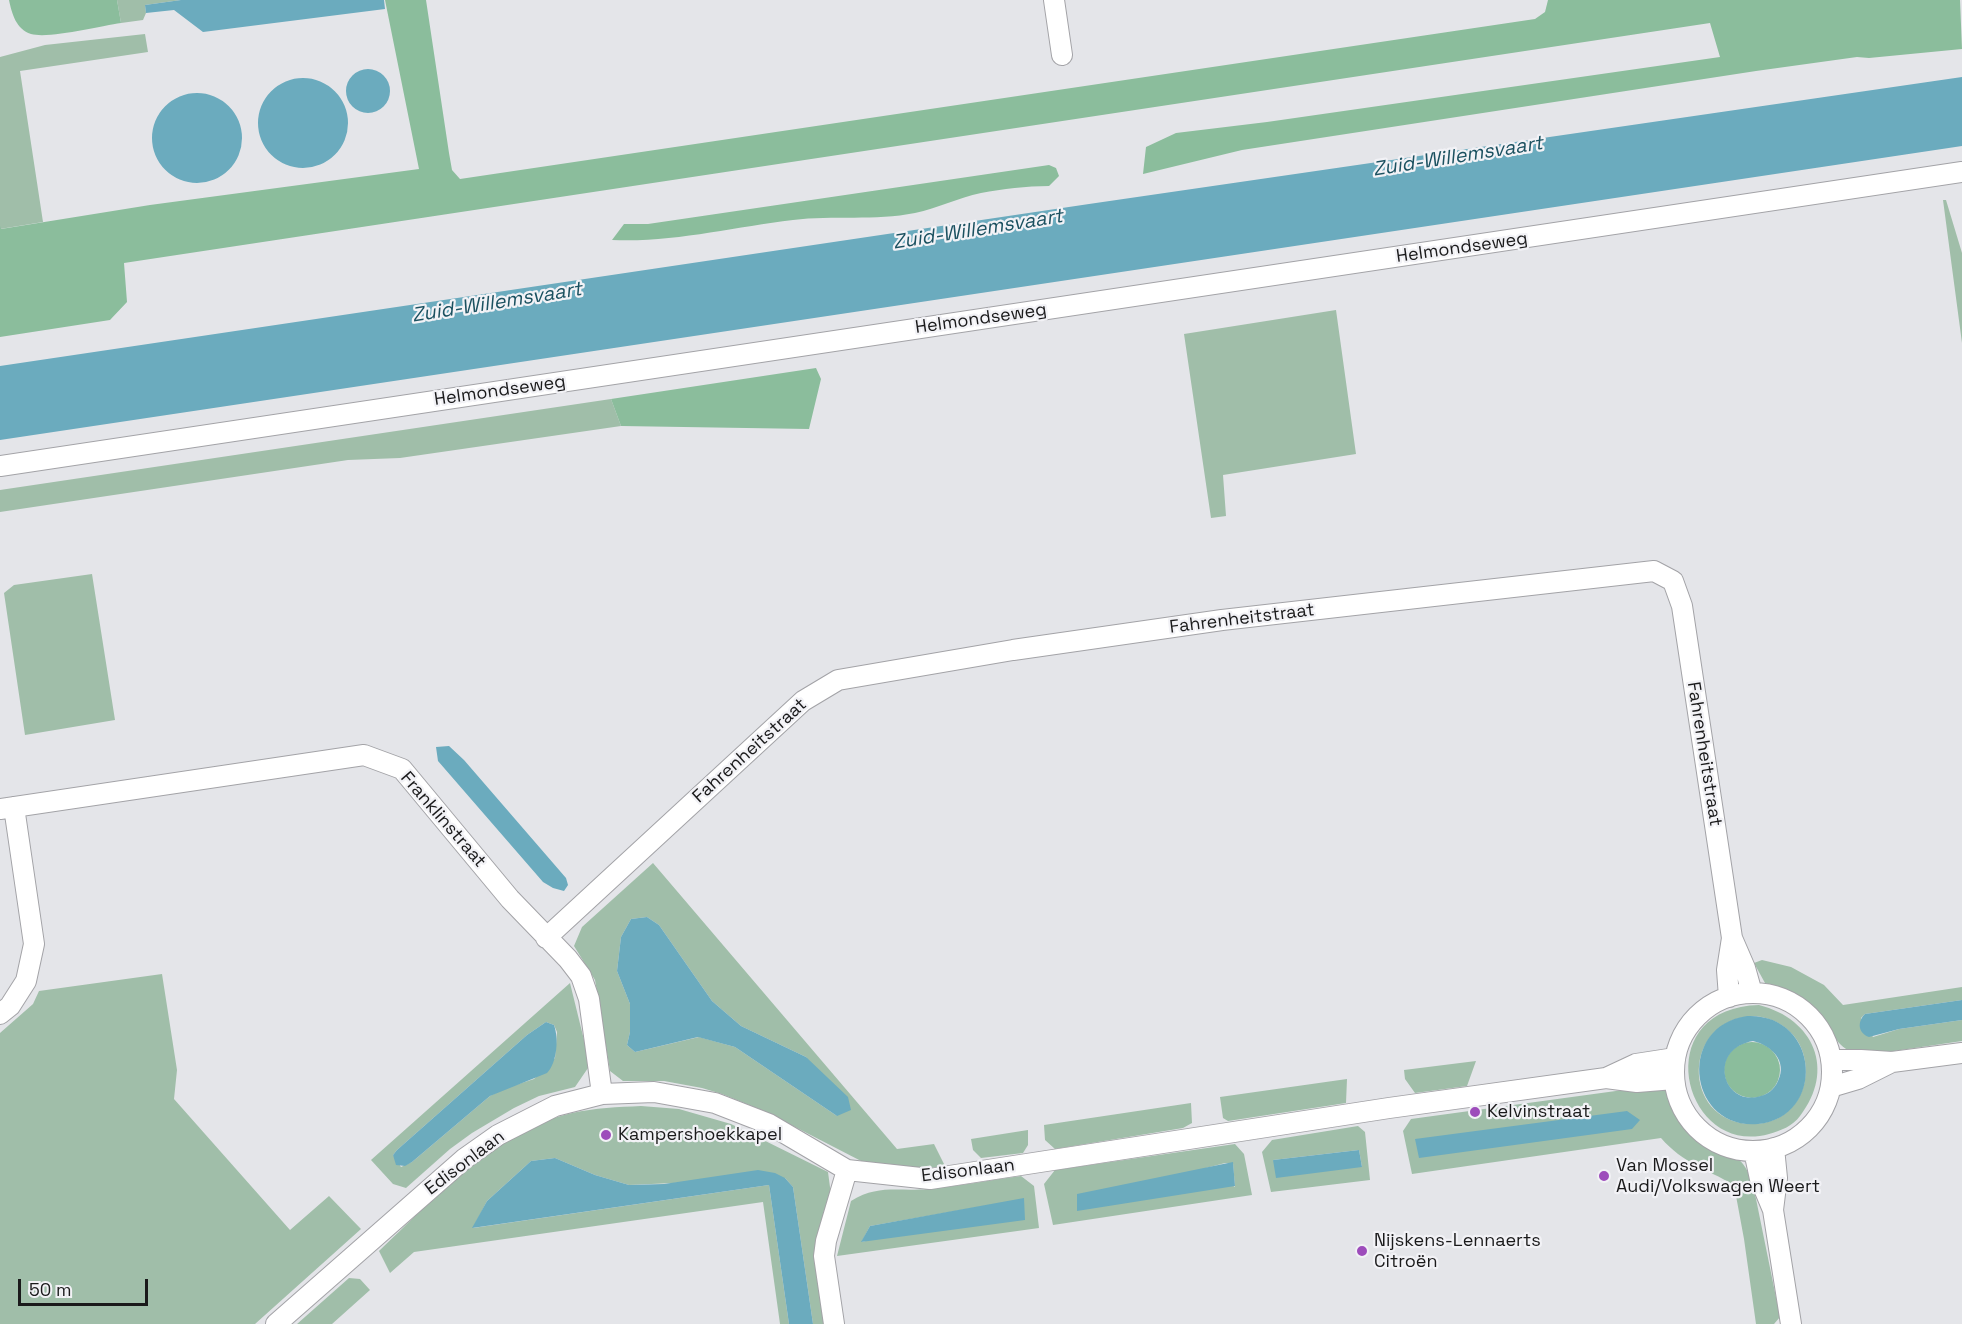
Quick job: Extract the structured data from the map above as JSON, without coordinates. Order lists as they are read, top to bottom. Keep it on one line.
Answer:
{"streets":{"street":["Helmondseweg","Fahrenheitstraat","Franklinstraat","Edisonlaan"]},"crossings":[["Fahrenheitstraat","Franklinstraat"],["Fahrenheitstraat","Edisonlaan"],["Franklinstraat","Edisonlaan"]],"water":["Zuid-Willemsvaart"],"places":["Kelvinstraat","Kampershoekkapel","Van Mossel Audi/Volkswagen Weert","Nijskens-Lennaerts Citroën"],"scale_bar":"50 m"}
